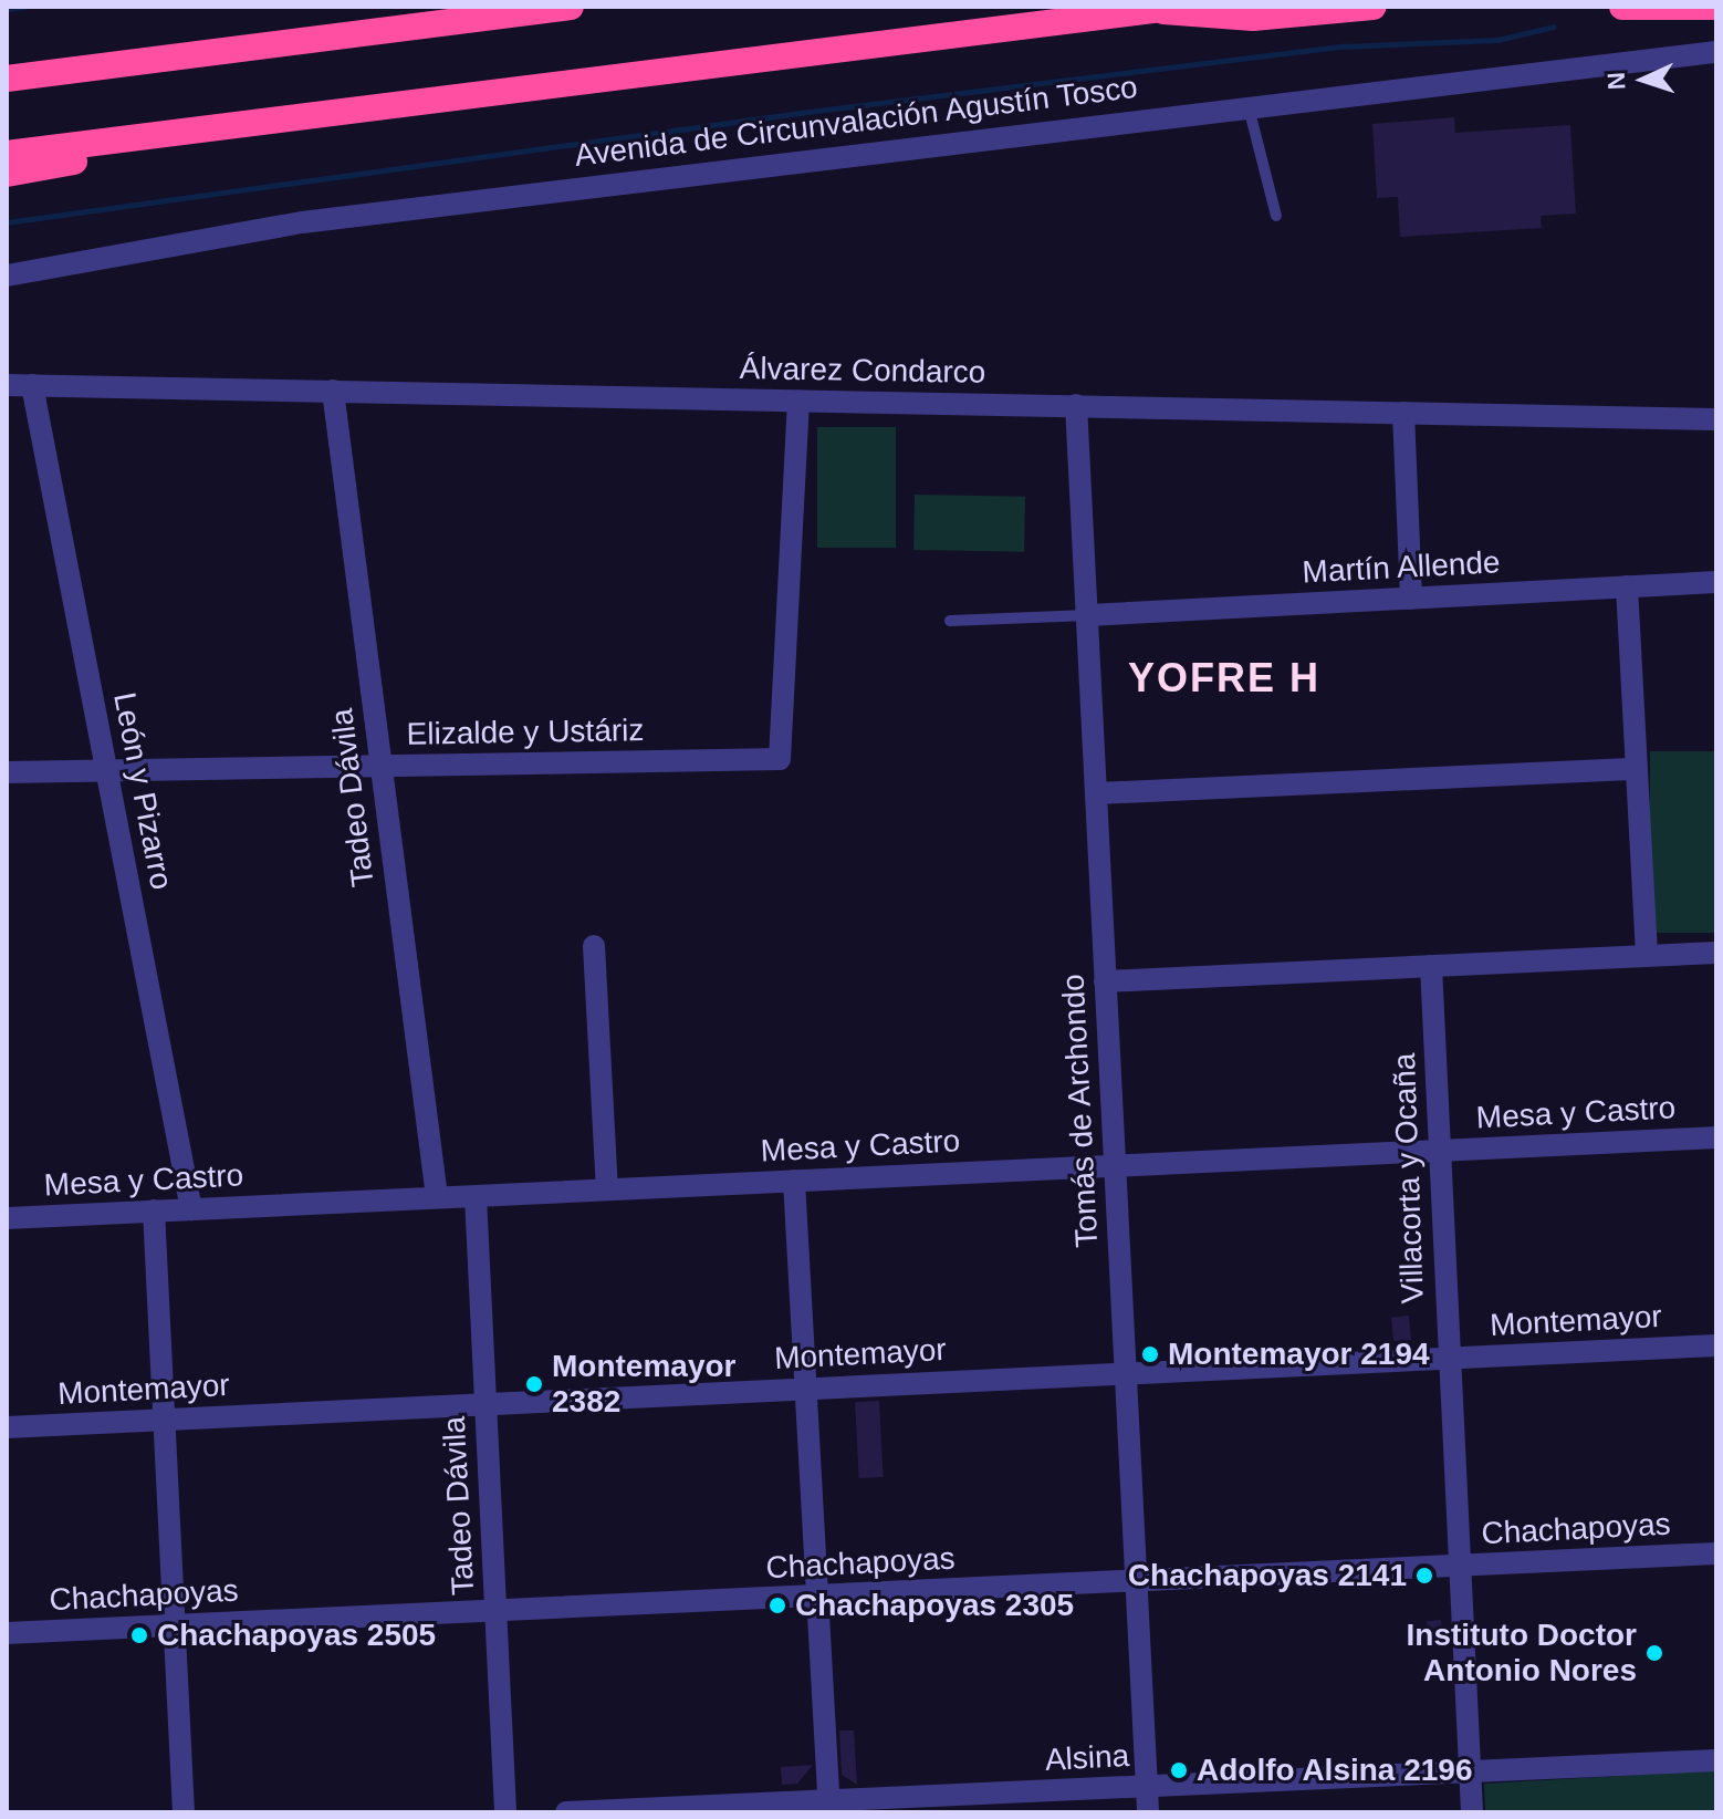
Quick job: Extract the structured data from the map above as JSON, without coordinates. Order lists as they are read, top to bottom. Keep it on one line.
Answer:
{"streets":{"street":["Avenida de Circunvalación Agustín Tosco","Álvarez Condarco","Martín Allende","Elizalde y Ustáriz","León y Pizarro","Tadeo Dávila","Tomás de Archondo","Mesa y Castro","Villacorta y Ocaña","Montemayor","Chachapoyas","Alsina"]},"crossings":[["Álvarez Condarco","Elizalde y Ustáriz"],["Álvarez Condarco","León y Pizarro"],["Álvarez Condarco","Tadeo Dávila"],["Álvarez Condarco","Tomás de Archondo"],["Martín Allende","Tomás de Archondo"],["Elizalde y Ustáriz","León y Pizarro"],["Elizalde y Ustáriz","Tadeo Dávila"],["León y Pizarro","Mesa y Castro"],["Tadeo Dávila","Mesa y Castro"],["Tadeo Dávila","Montemayor"],["Tadeo Dávila","Chachapoyas"],["Tomás de Archondo","Mesa y Castro"],["Tomás de Archondo","Montemayor"],["Tomás de Archondo","Chachapoyas"],["Tomás de Archondo","Alsina"],["Mesa y Castro","Villacorta y Ocaña"],["Villacorta y Ocaña","Montemayor"],["Villacorta y Ocaña","Chachapoyas"],["Villacorta y Ocaña","Alsina"]],"districts":["YOFRE H"],"places":["Montemayor 2194","Montemayor 2382","Chachapoyas 2141","Chachapoyas 2305","Chachapoyas 2505","Instituto Doctor Antonio Nores","Adolfo Alsina 2196"],"north":"left"}
